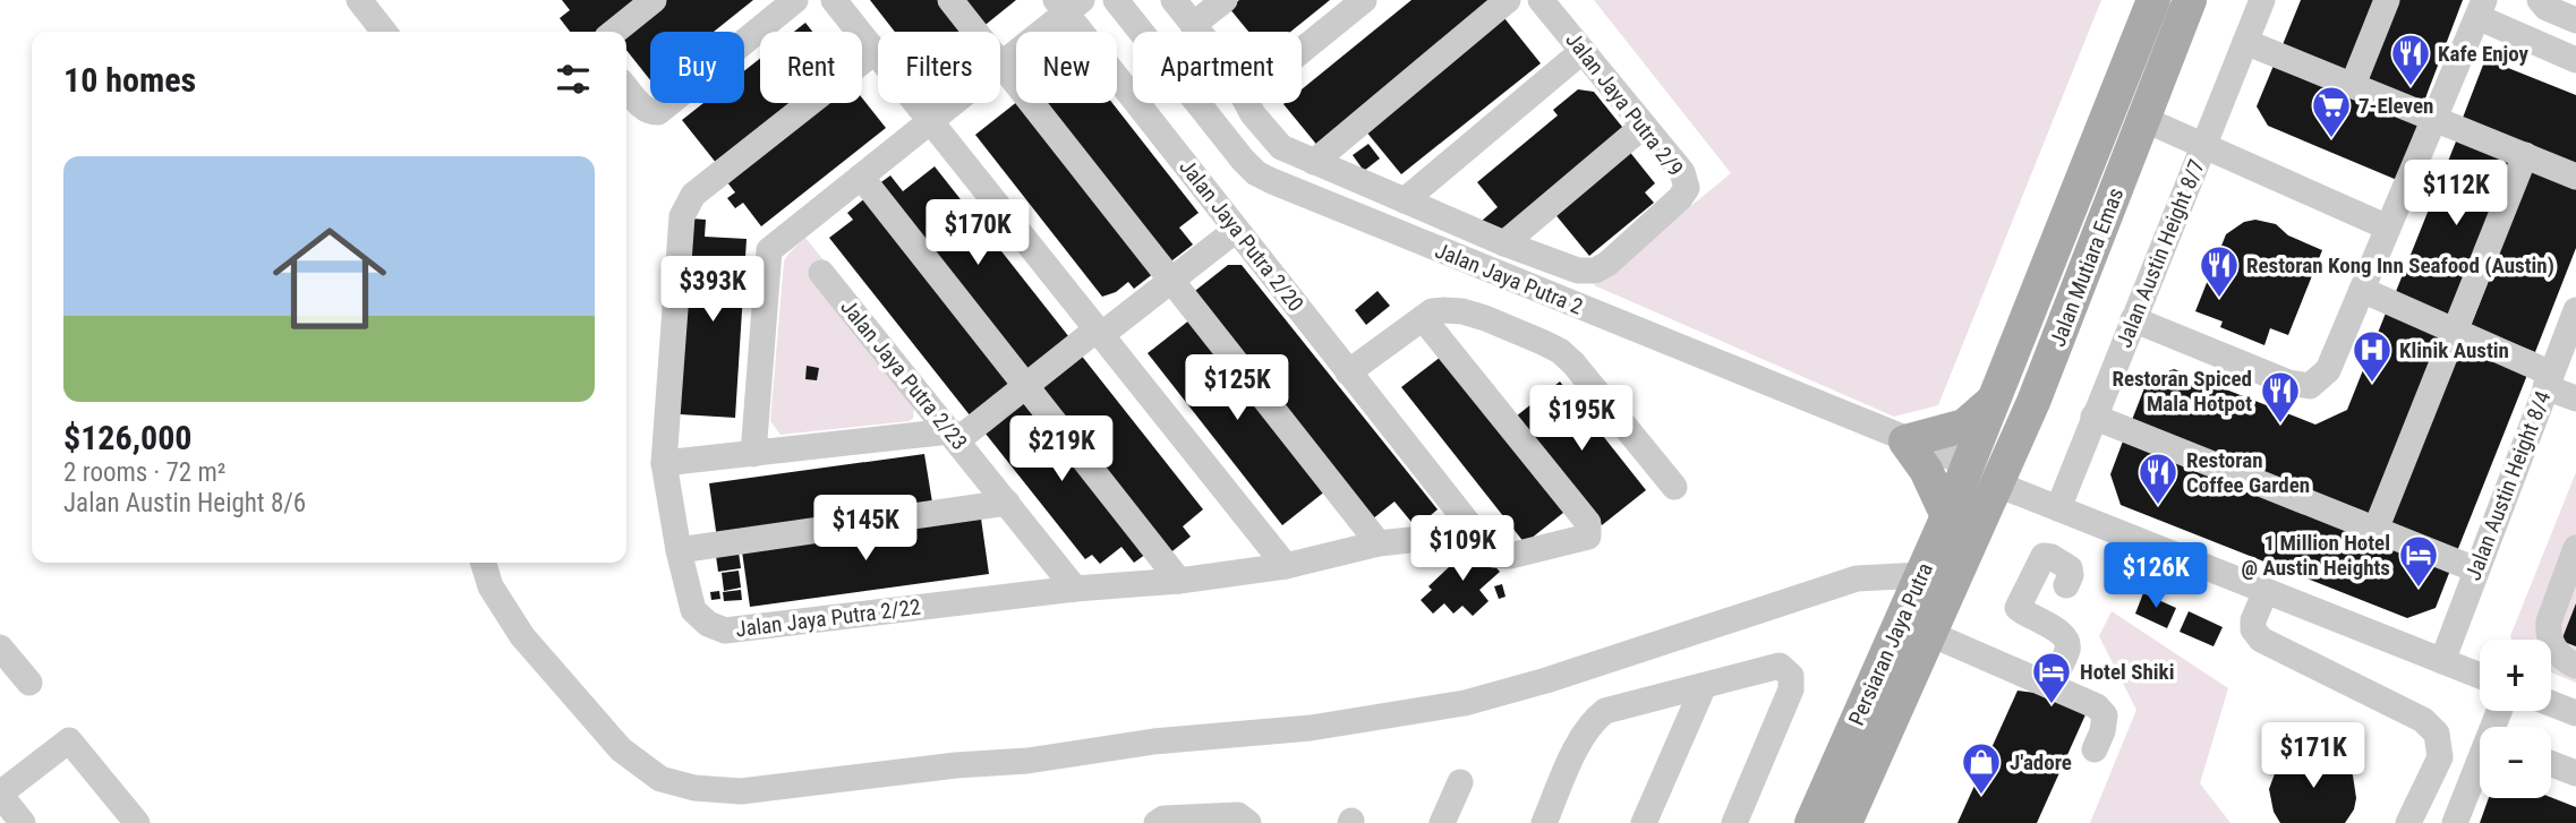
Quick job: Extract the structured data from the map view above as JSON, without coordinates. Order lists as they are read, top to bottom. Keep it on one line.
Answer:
{"streets":{"main road":["Jalan Mutiara Emas","Persiaran Jaya Putra"],"street":["Jalan Jaya Putra 2/9","Jalan Jaya Putra 2/20","Jalan Austin Height 8/7","Jalan Jaya Putra 2","Jalan Jaya Putra 2/23","Jalan Austin Height 8/4","Jalan Jaya Putra 2/22"]},"crossings":[["Jalan Jaya Putra 2/20","Jalan Jaya Putra 2/22"],["Jalan Austin Height 8/7","Jalan Jaya Putra 2"],["Jalan Mutiara Emas","Jalan Jaya Putra 2"],["Jalan Jaya Putra 2","Jalan Austin Height 8/4"],["Jalan Jaya Putra 2/23","Jalan Jaya Putra 2/22"]],"places":{"restaurant":["Kafe Enjoy","Restoran Kong Inn Seafood (Austin)","Restoran Spiced Mala Hotpot","Restoran Coffee Garden"],"supermarket":["7-Eleven"],"hospital":["Klinik Austin"],"hotel":["1 Million Hotel @ Austin Heights","Hotel Shiki"],"shop":["J'adore"]},"page":{"chip":["Buy","Rent","Filters","New","Apartment"],"heading":"10 homes","list":[{"name":"$126,000","note":"2 rooms · 72 m² · Jalan Austin Height 8/6"}],"price":["$112K","$170K","$393K","$125K","$195K","$219K","$145K","$109K","$126K","$171K"],"map_buttons":["+","−"]}}
